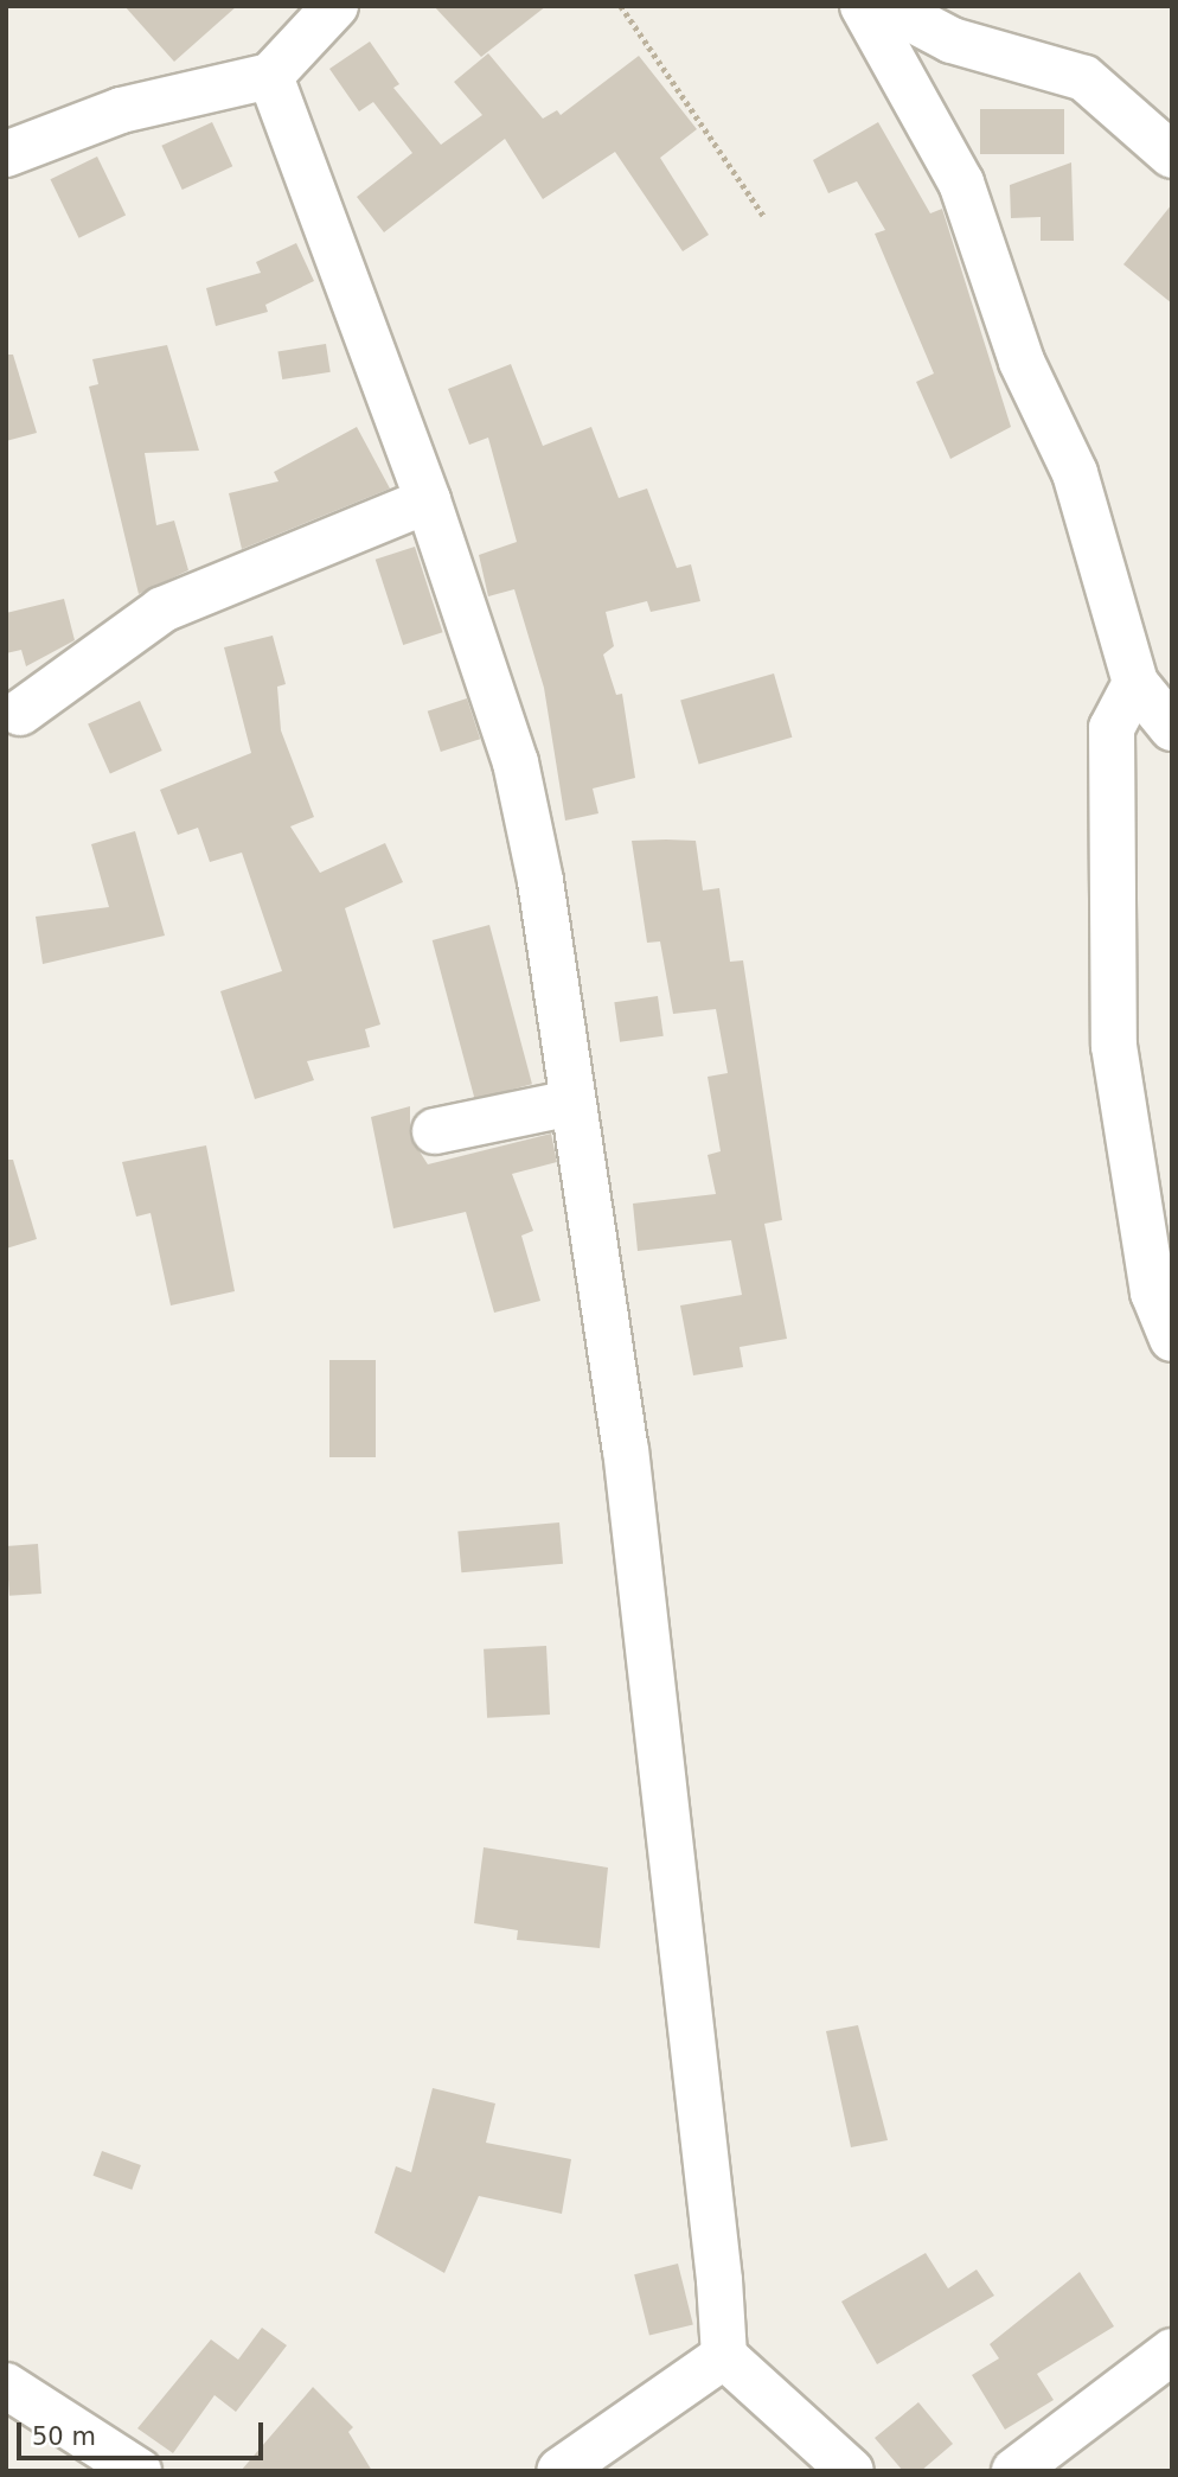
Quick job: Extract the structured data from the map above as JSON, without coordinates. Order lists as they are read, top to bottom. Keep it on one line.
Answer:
{"scale_bar":"50 m"}
